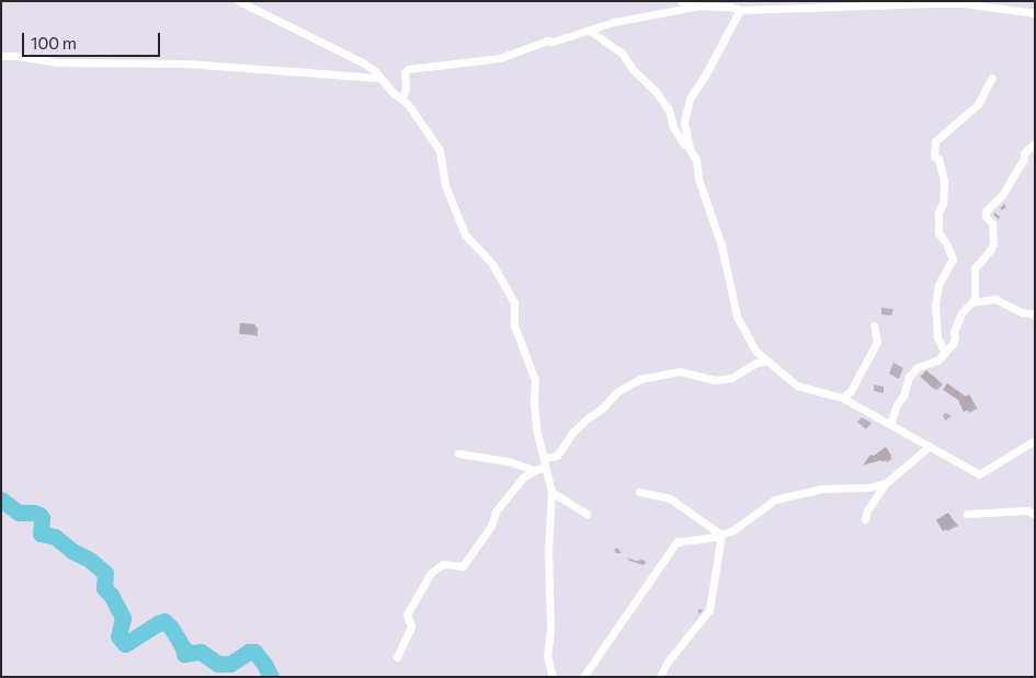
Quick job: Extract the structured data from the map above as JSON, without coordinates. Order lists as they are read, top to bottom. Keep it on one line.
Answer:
{"scale_bar":"100 m"}
